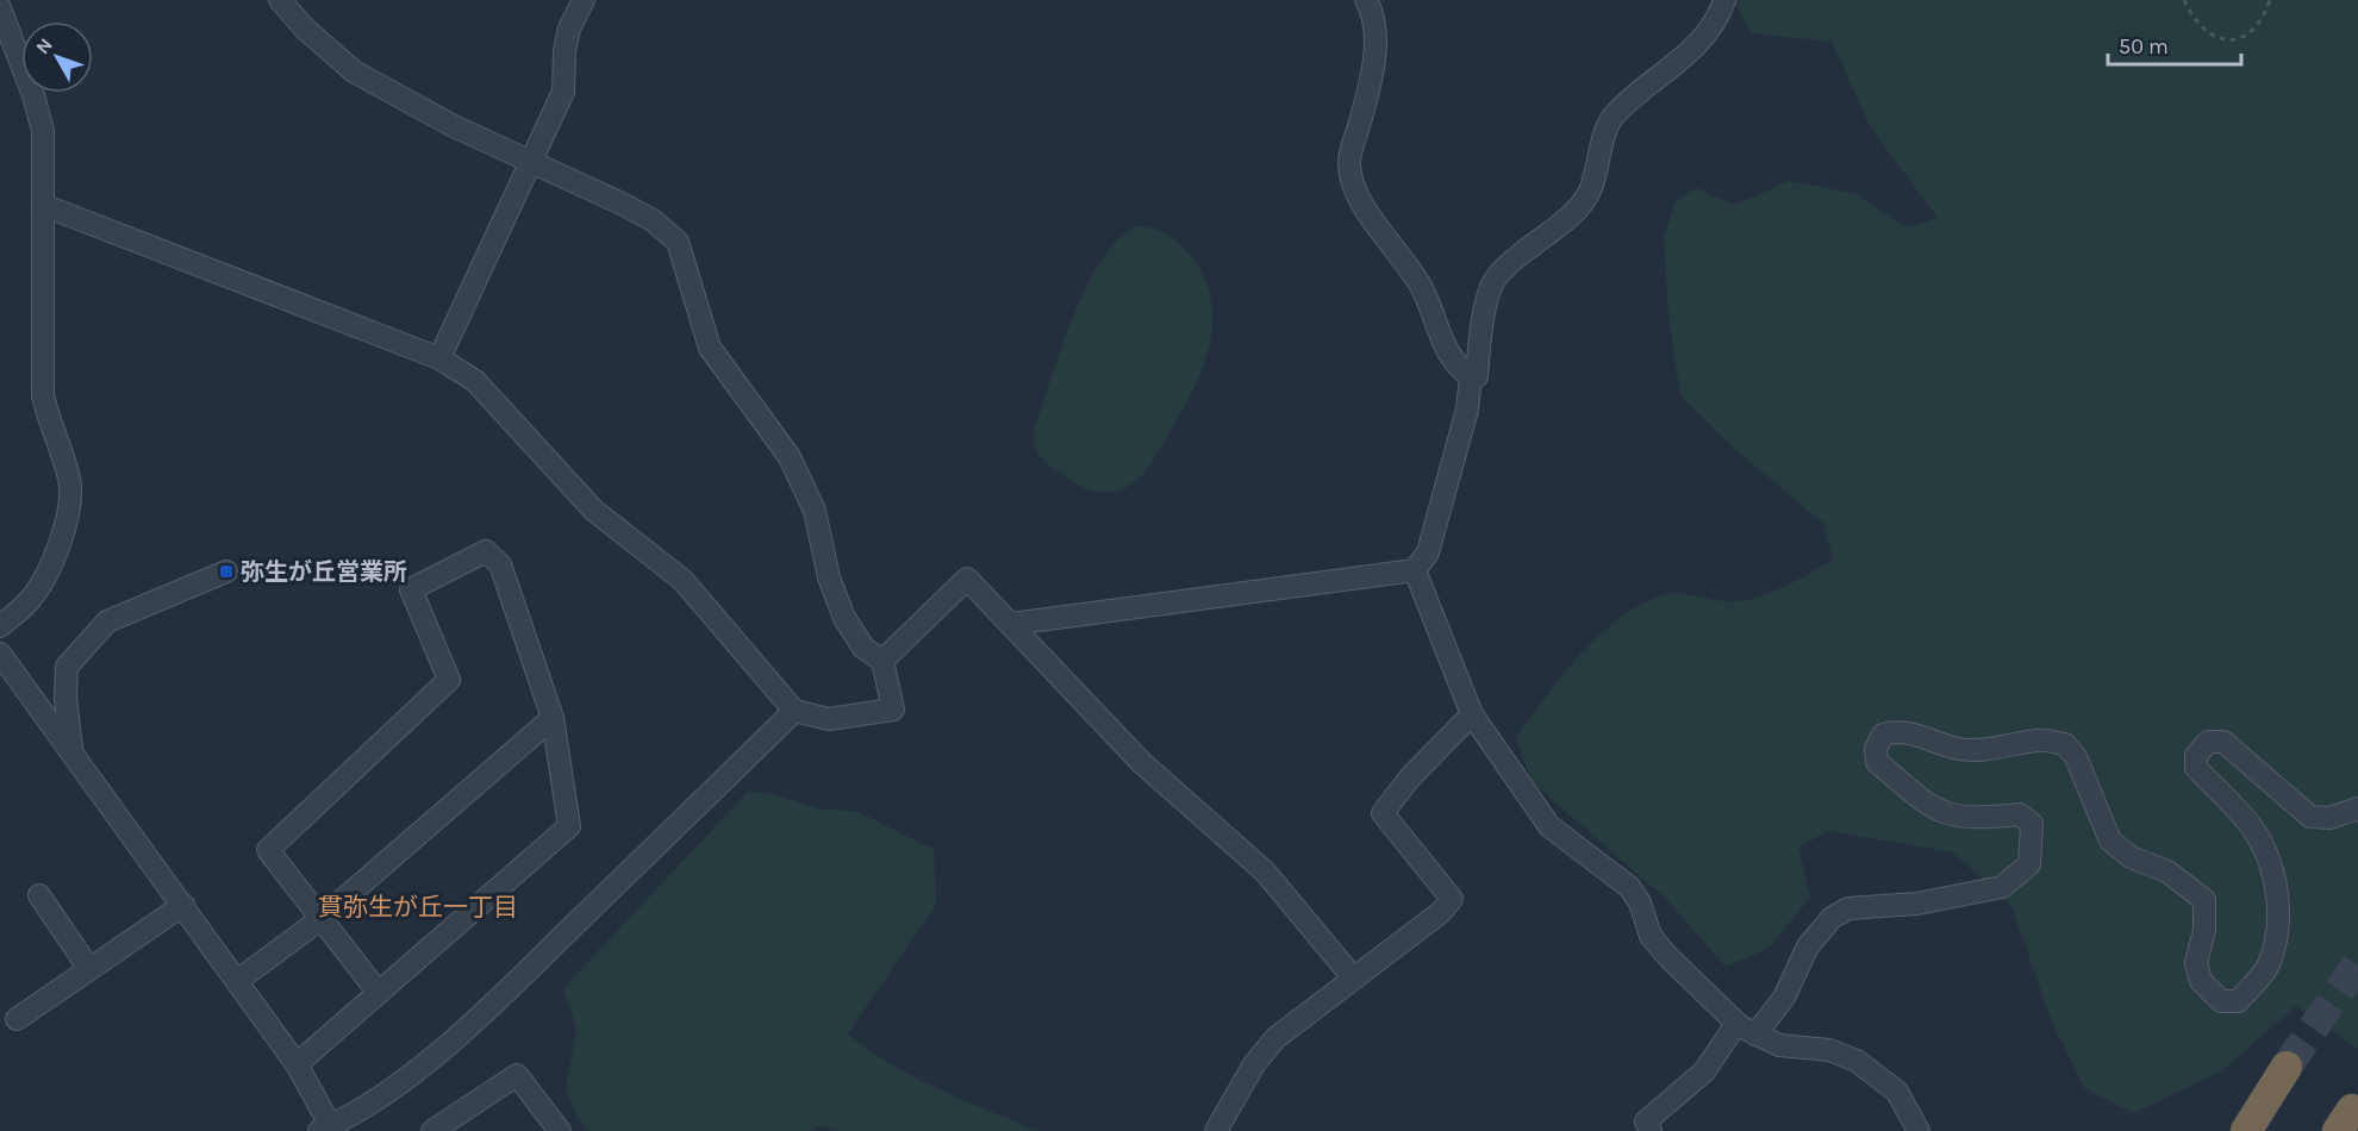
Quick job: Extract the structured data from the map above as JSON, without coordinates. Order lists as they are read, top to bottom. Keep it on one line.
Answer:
{"districts":["貫弥生が丘一丁目"],"places":{"transit":["弥生が丘営業所"]},"scale_bar":"50 m","north":"top left"}
